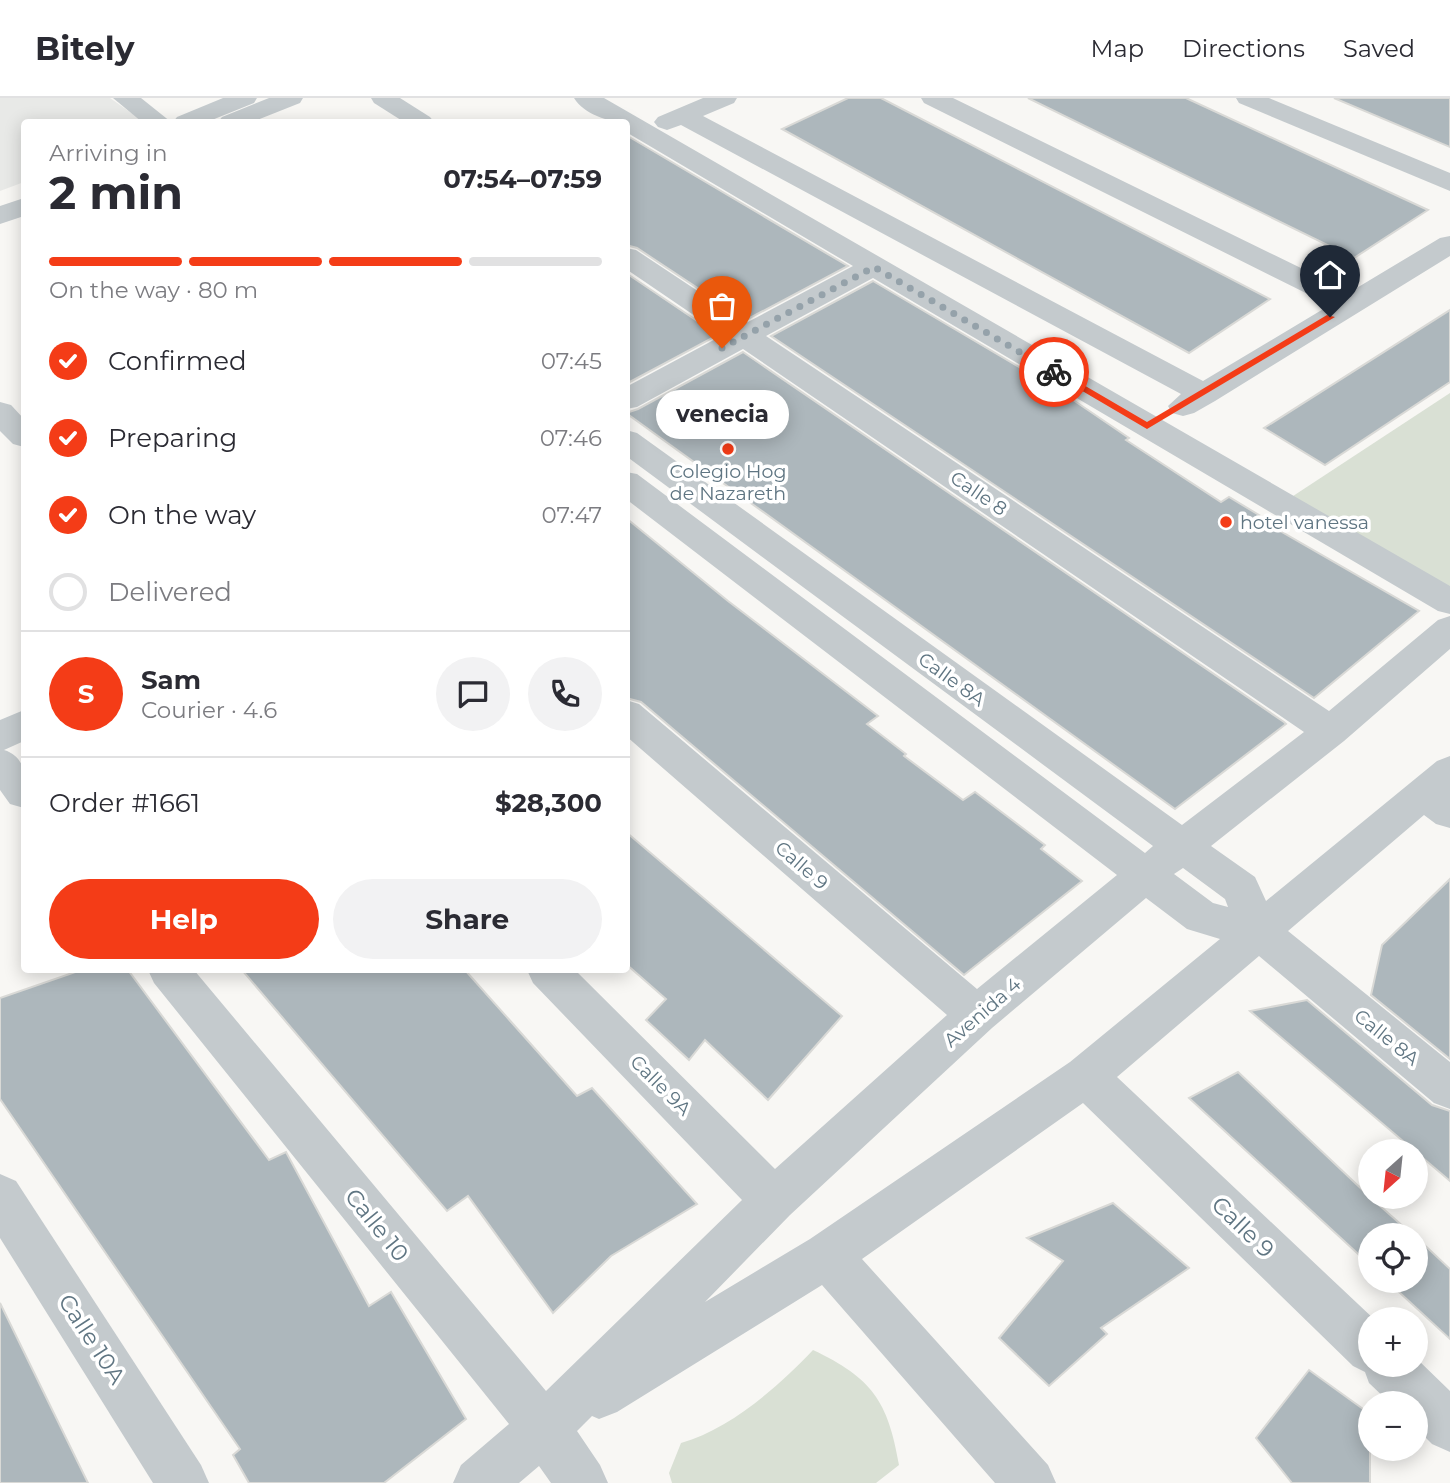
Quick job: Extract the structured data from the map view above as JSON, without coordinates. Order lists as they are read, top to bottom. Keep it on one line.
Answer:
{"streets":{"street":["Calle 8","Calle 8A","Calle 9","Avenida 4","Calle 9A","Calle 10","Calle 10A"]},"crossings":[["Calle 8","Avenida 4"],["Calle 8A","Avenida 4"],["Calle 9","Avenida 4"],["Avenida 4","Calle 9A"],["Avenida 4","Calle 10"]],"places":["venecia","Colegio Hog de Nazareth","hotel vanessa"],"north":"bottom left","page":{"header":"Bitely","nav":["Map","Directions","Saved"],"heading":["2 min","Arriving in","07:54–07:59"],"panel":["Sam","Courier · 4.6","Order #1661","$28,300"],"bar":"On the way · 80 m","list":[["Confirmed","07:45"],["Preparing","07:46"],["On the way","07:47"],"Delivered"],"bubble":"venecia","round":"S","buttons":["Help","Share"],"map_buttons":["+","−"]}}
